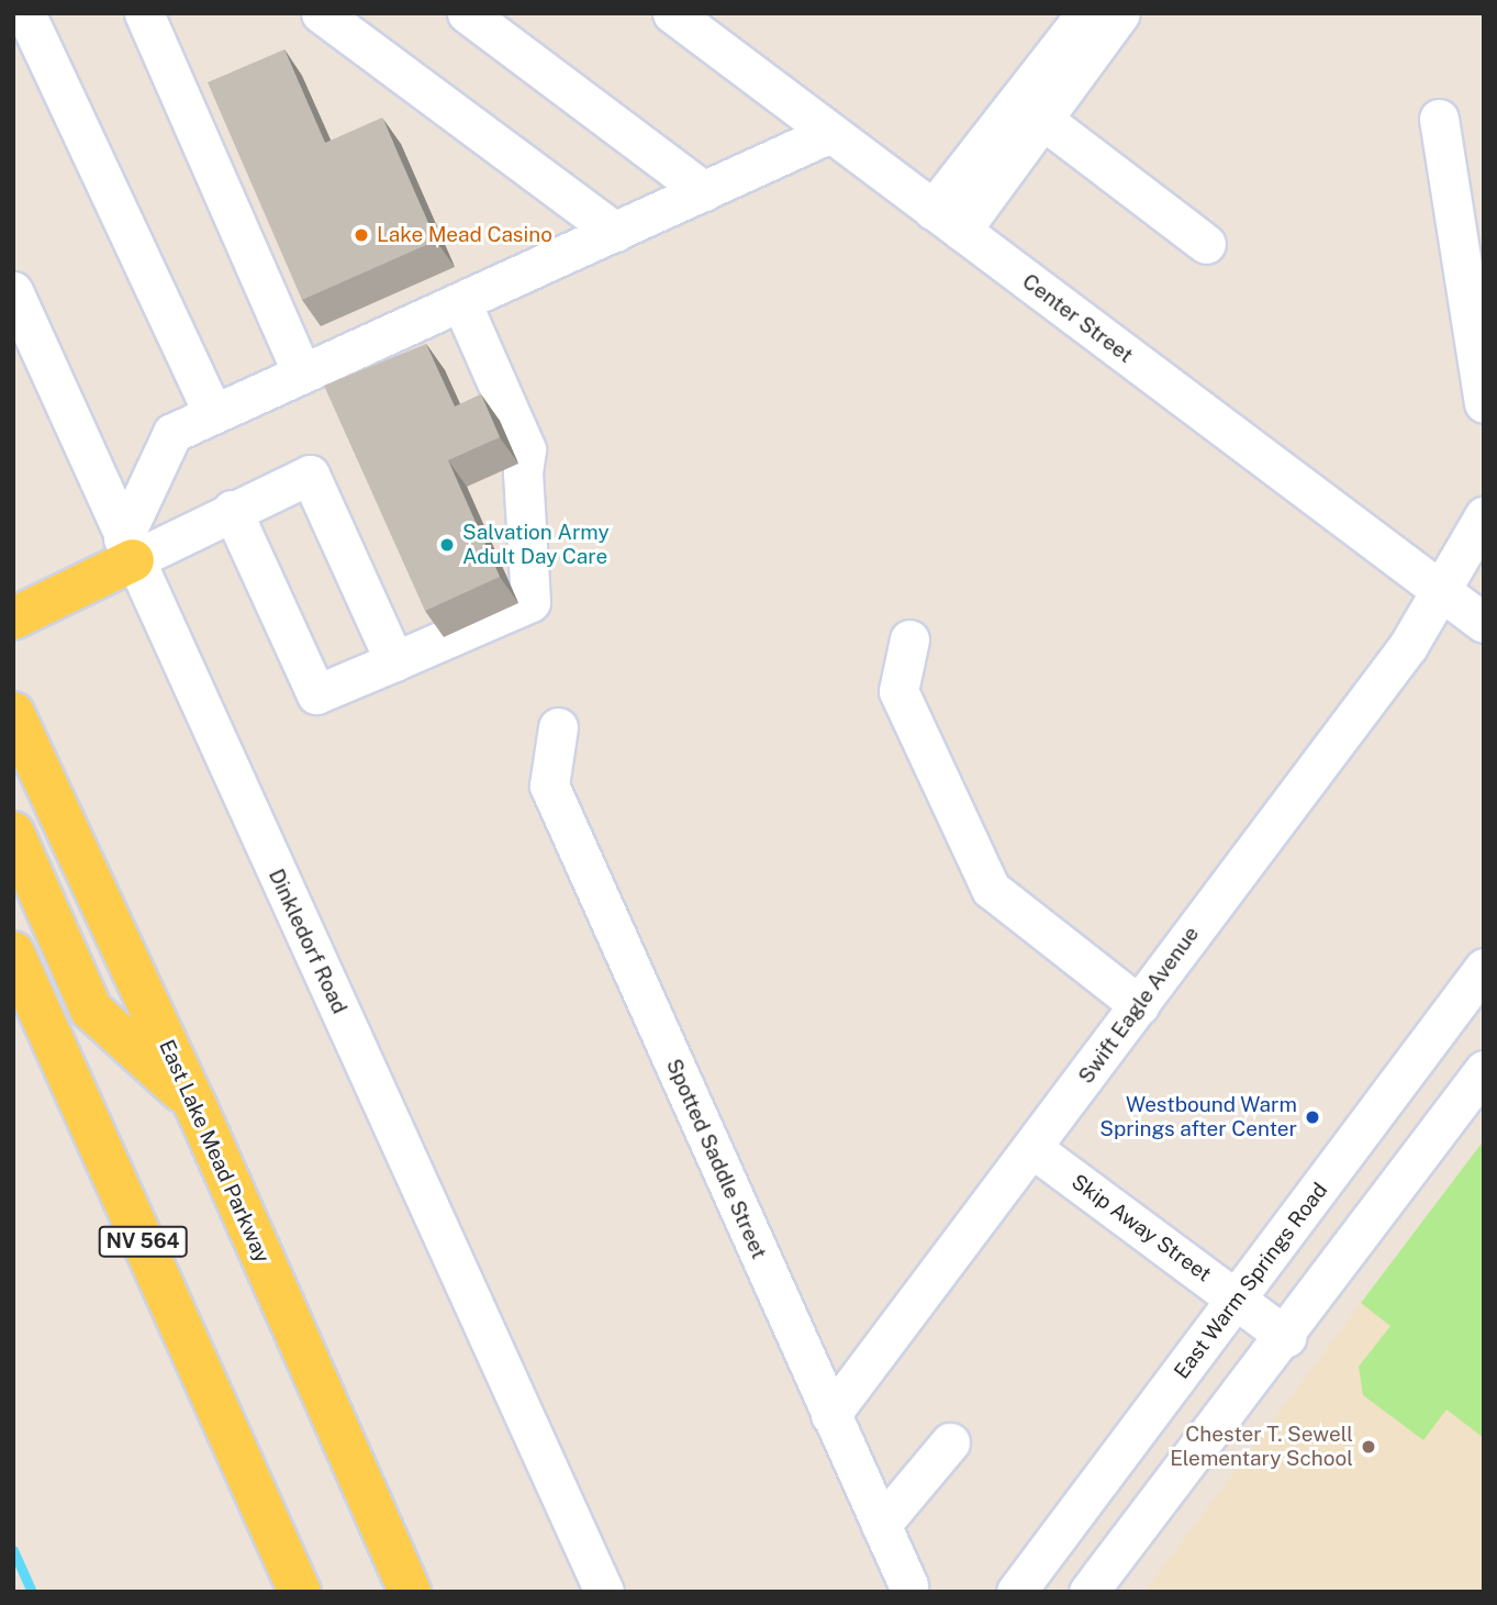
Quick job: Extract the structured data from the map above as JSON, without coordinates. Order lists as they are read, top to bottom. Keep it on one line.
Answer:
{"streets":{"main road":["East Lake Mead Parkway","NV 564"],"street":["Center Street","Dinkledorf Road","Swift Eagle Avenue","Spotted Saddle Street","Skip Away Street","East Warm Springs Road"]},"crossings":[["Center Street","Swift Eagle Avenue"],["Swift Eagle Avenue","Spotted Saddle Street"],["Swift Eagle Avenue","Skip Away Street"],["Skip Away Street","East Warm Springs Road"]],"places":["Lake Mead Casino","Salvation Army Adult Day Care","Westbound Warm Springs after Center","Chester T. Sewell Elementary School"]}
